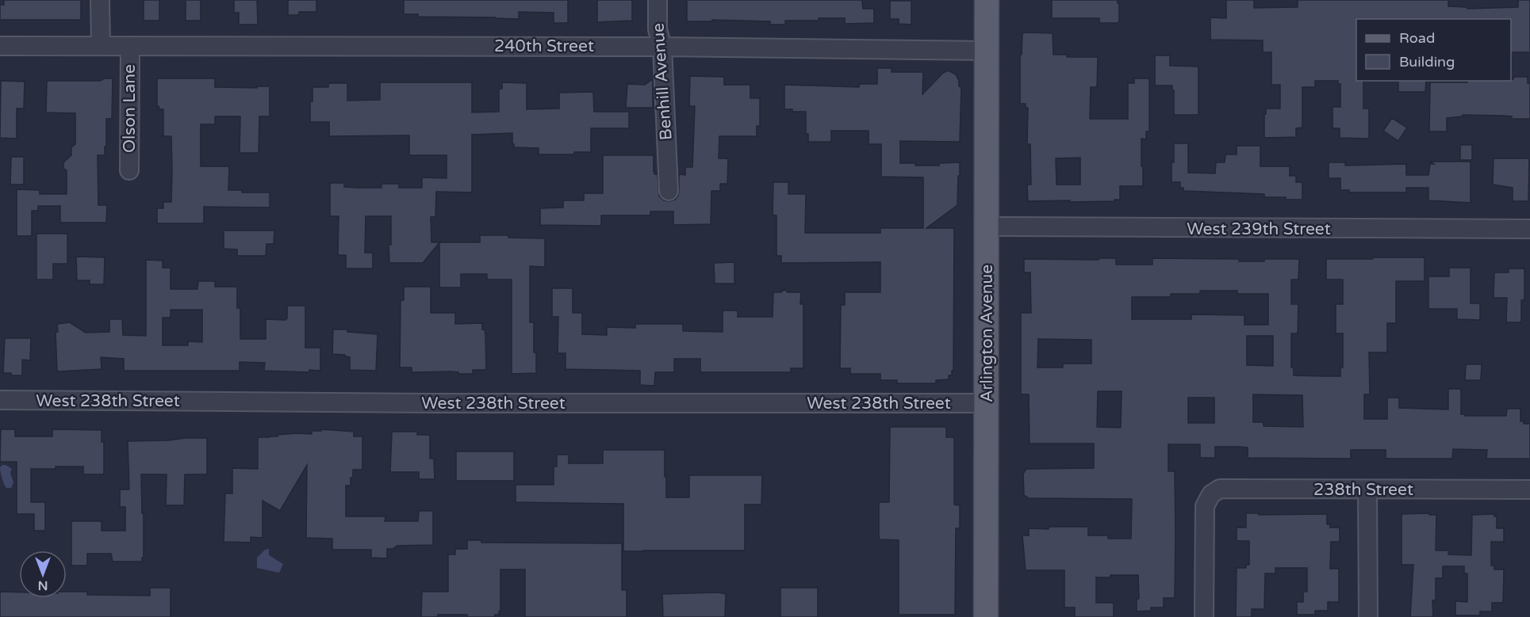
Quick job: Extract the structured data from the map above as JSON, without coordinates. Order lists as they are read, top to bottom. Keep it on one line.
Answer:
{"streets":{"main road":["Arlington Avenue"],"street":["240th Street","Benhill Avenue","Olson Lane","West 239th Street","West 238th Street","238th Street"]},"crossings":[["240th Street","Benhill Avenue"],["240th Street","Olson Lane"],["240th Street","Arlington Avenue"],["West 239th Street","Arlington Avenue"],["Arlington Avenue","West 238th Street"]],"legend":["Road","Building"],"north":"bottom"}
